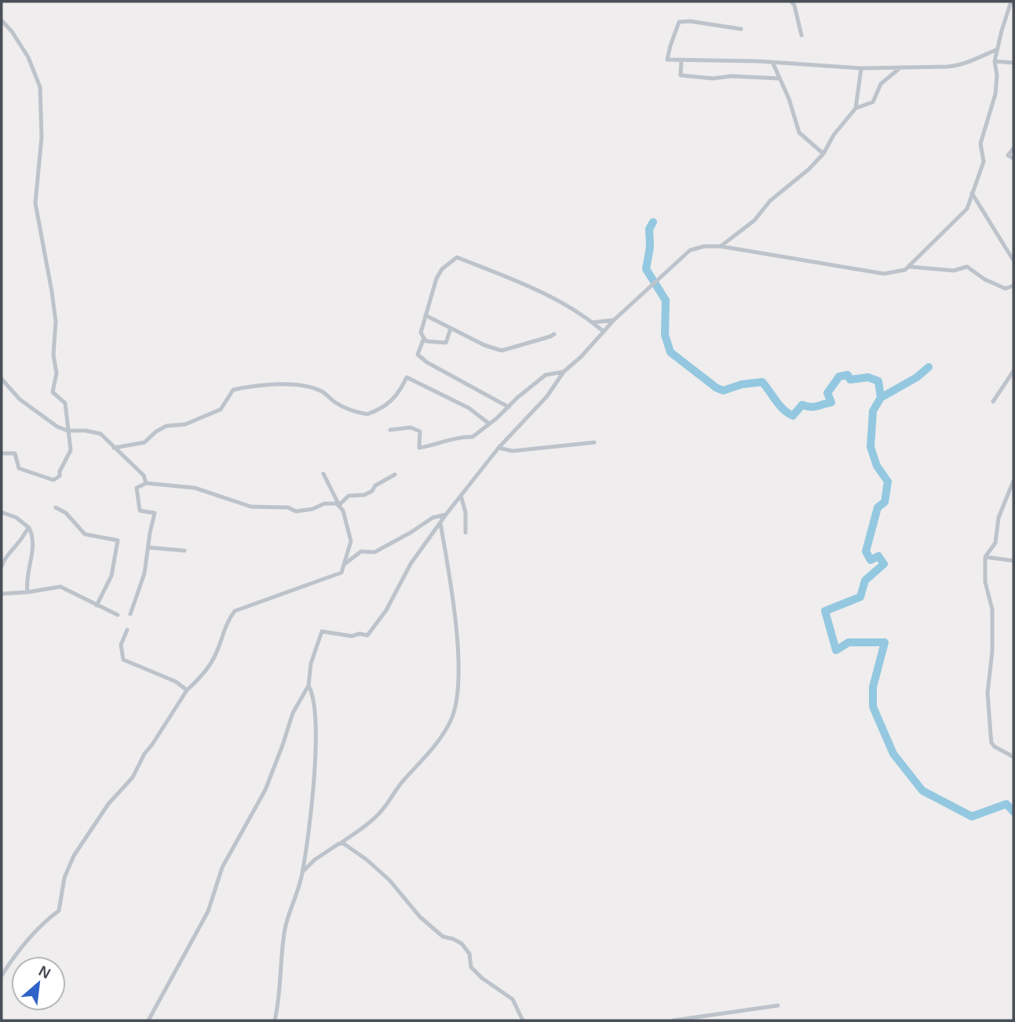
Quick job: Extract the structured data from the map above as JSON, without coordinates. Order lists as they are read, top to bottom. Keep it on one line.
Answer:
{"north":"top right"}
